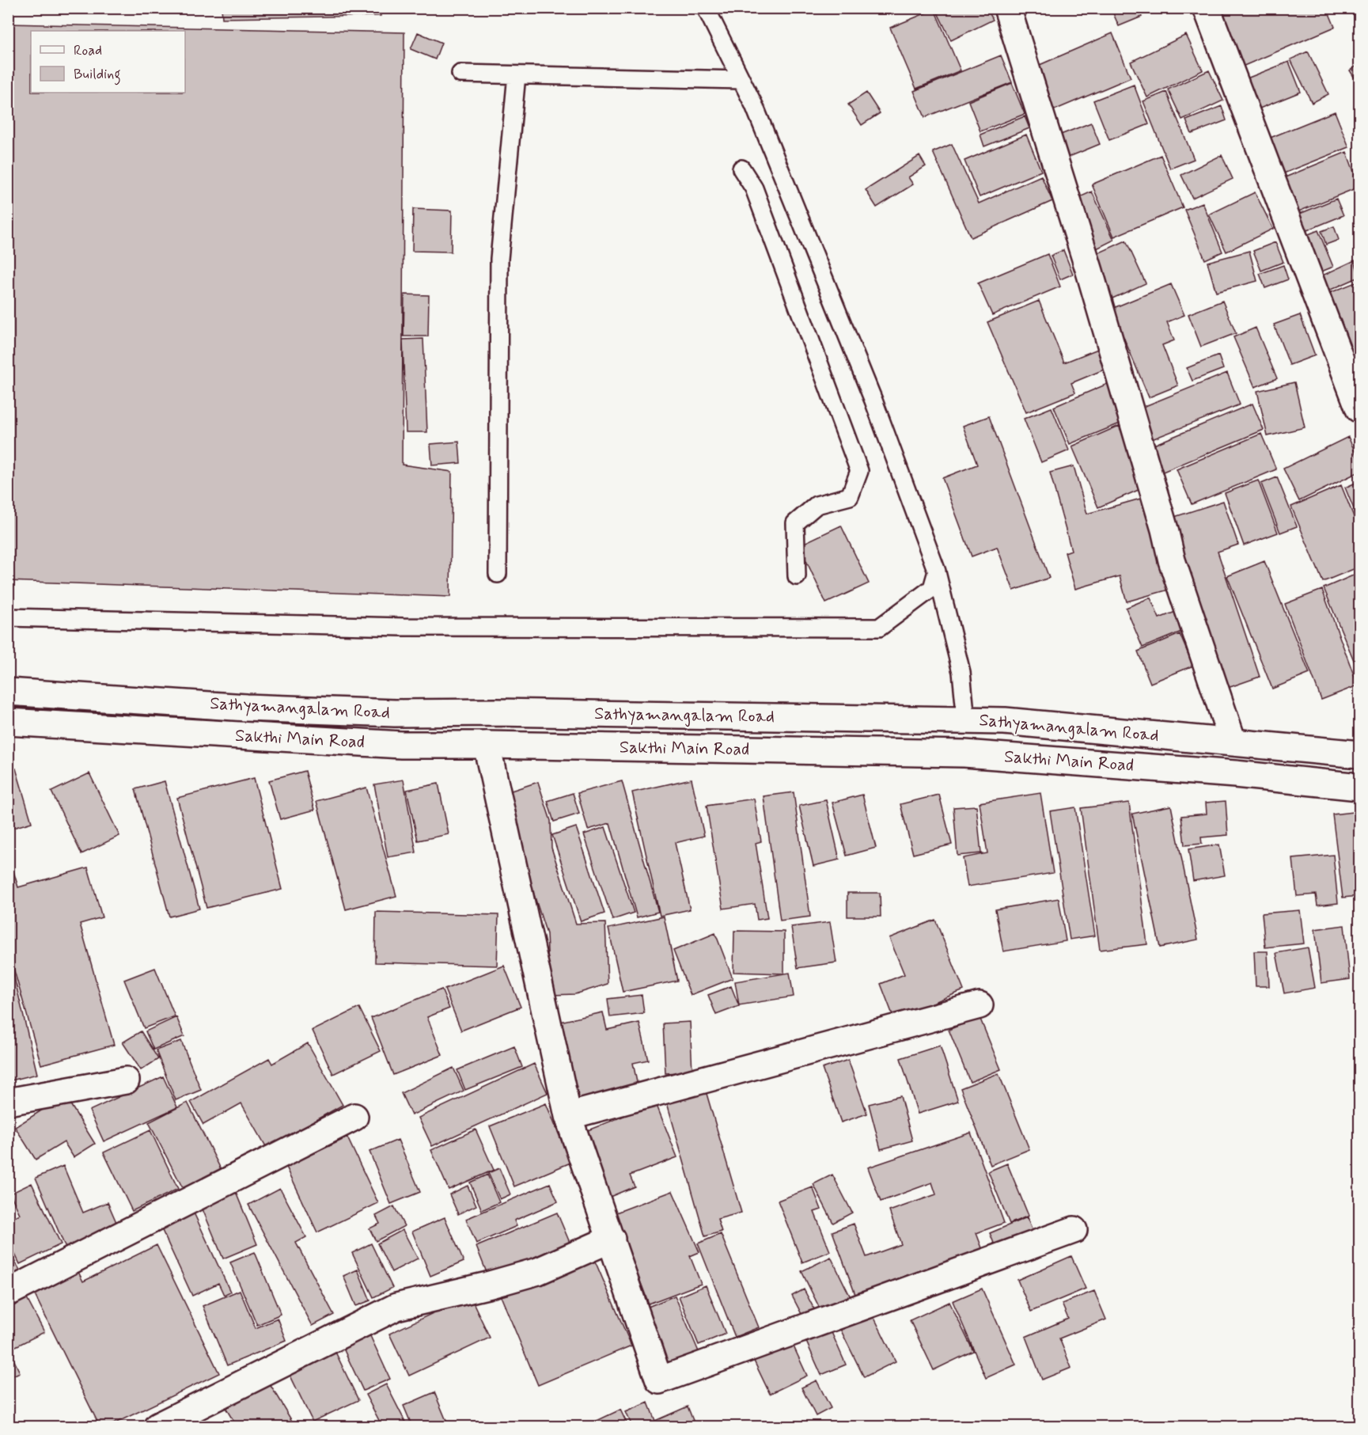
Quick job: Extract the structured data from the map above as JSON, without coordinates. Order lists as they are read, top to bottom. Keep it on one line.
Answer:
{"streets":{"main road":["Sathyamangalam Road","Sakthi Main Road"]},"legend":["Road","Building"]}
